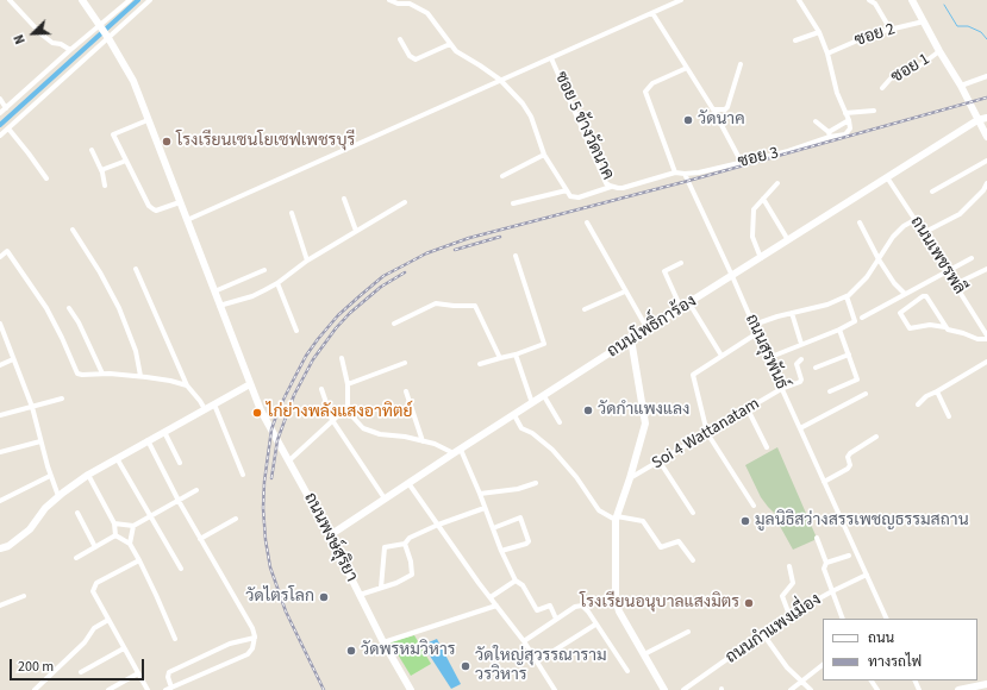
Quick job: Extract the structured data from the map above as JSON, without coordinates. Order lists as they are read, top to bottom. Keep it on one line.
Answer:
{"streets":{"street":["ซอย 2","ซอย 1","ซอย 5 ข้างวัดนาค","ซอย 3","ถนนเพชรพลี","ถนนโพธิ์การ้อง","ถนนสุรพันธ์","Soi 4 Wattanatam","ถนนพงษ์สุริยา","ถนนกำแพงเมี่อง"]},"crossings":[["ซอย 3","ถนนสุรพันธ์"],["ถนนเพชรพลี","ถนนโพธิ์การ้อง"],["ถนนโพธิ์การ้อง","ถนนสุรพันธ์"],["ถนนโพธิ์การ้อง","ถนนพงษ์สุริยา"],["ถนนสุรพันธ์","Soi 4 Wattanatam"],["ถนนสุรพันธ์","ถนนกำแพงเมี่อง"]],"places":["วัดนาค","โรงเรียนเซนโยเซฟเพชรบุรี","วัดกำแพงแลง","ไก่ย่างพลังแสงอาทิตย์","มูลนิธิสว่างสรรเพชญธรรมสถาน","วัดไตรโลก","โรงเรียนอนุบาลแสงมิตร","วัดพรหมวิหาร","วัดใหญ่สุวรรณาราม วรวิหาร"],"legend":["ถนน","ทางรถไฟ"],"scale_bar":"200 m","north":"bottom left"}
